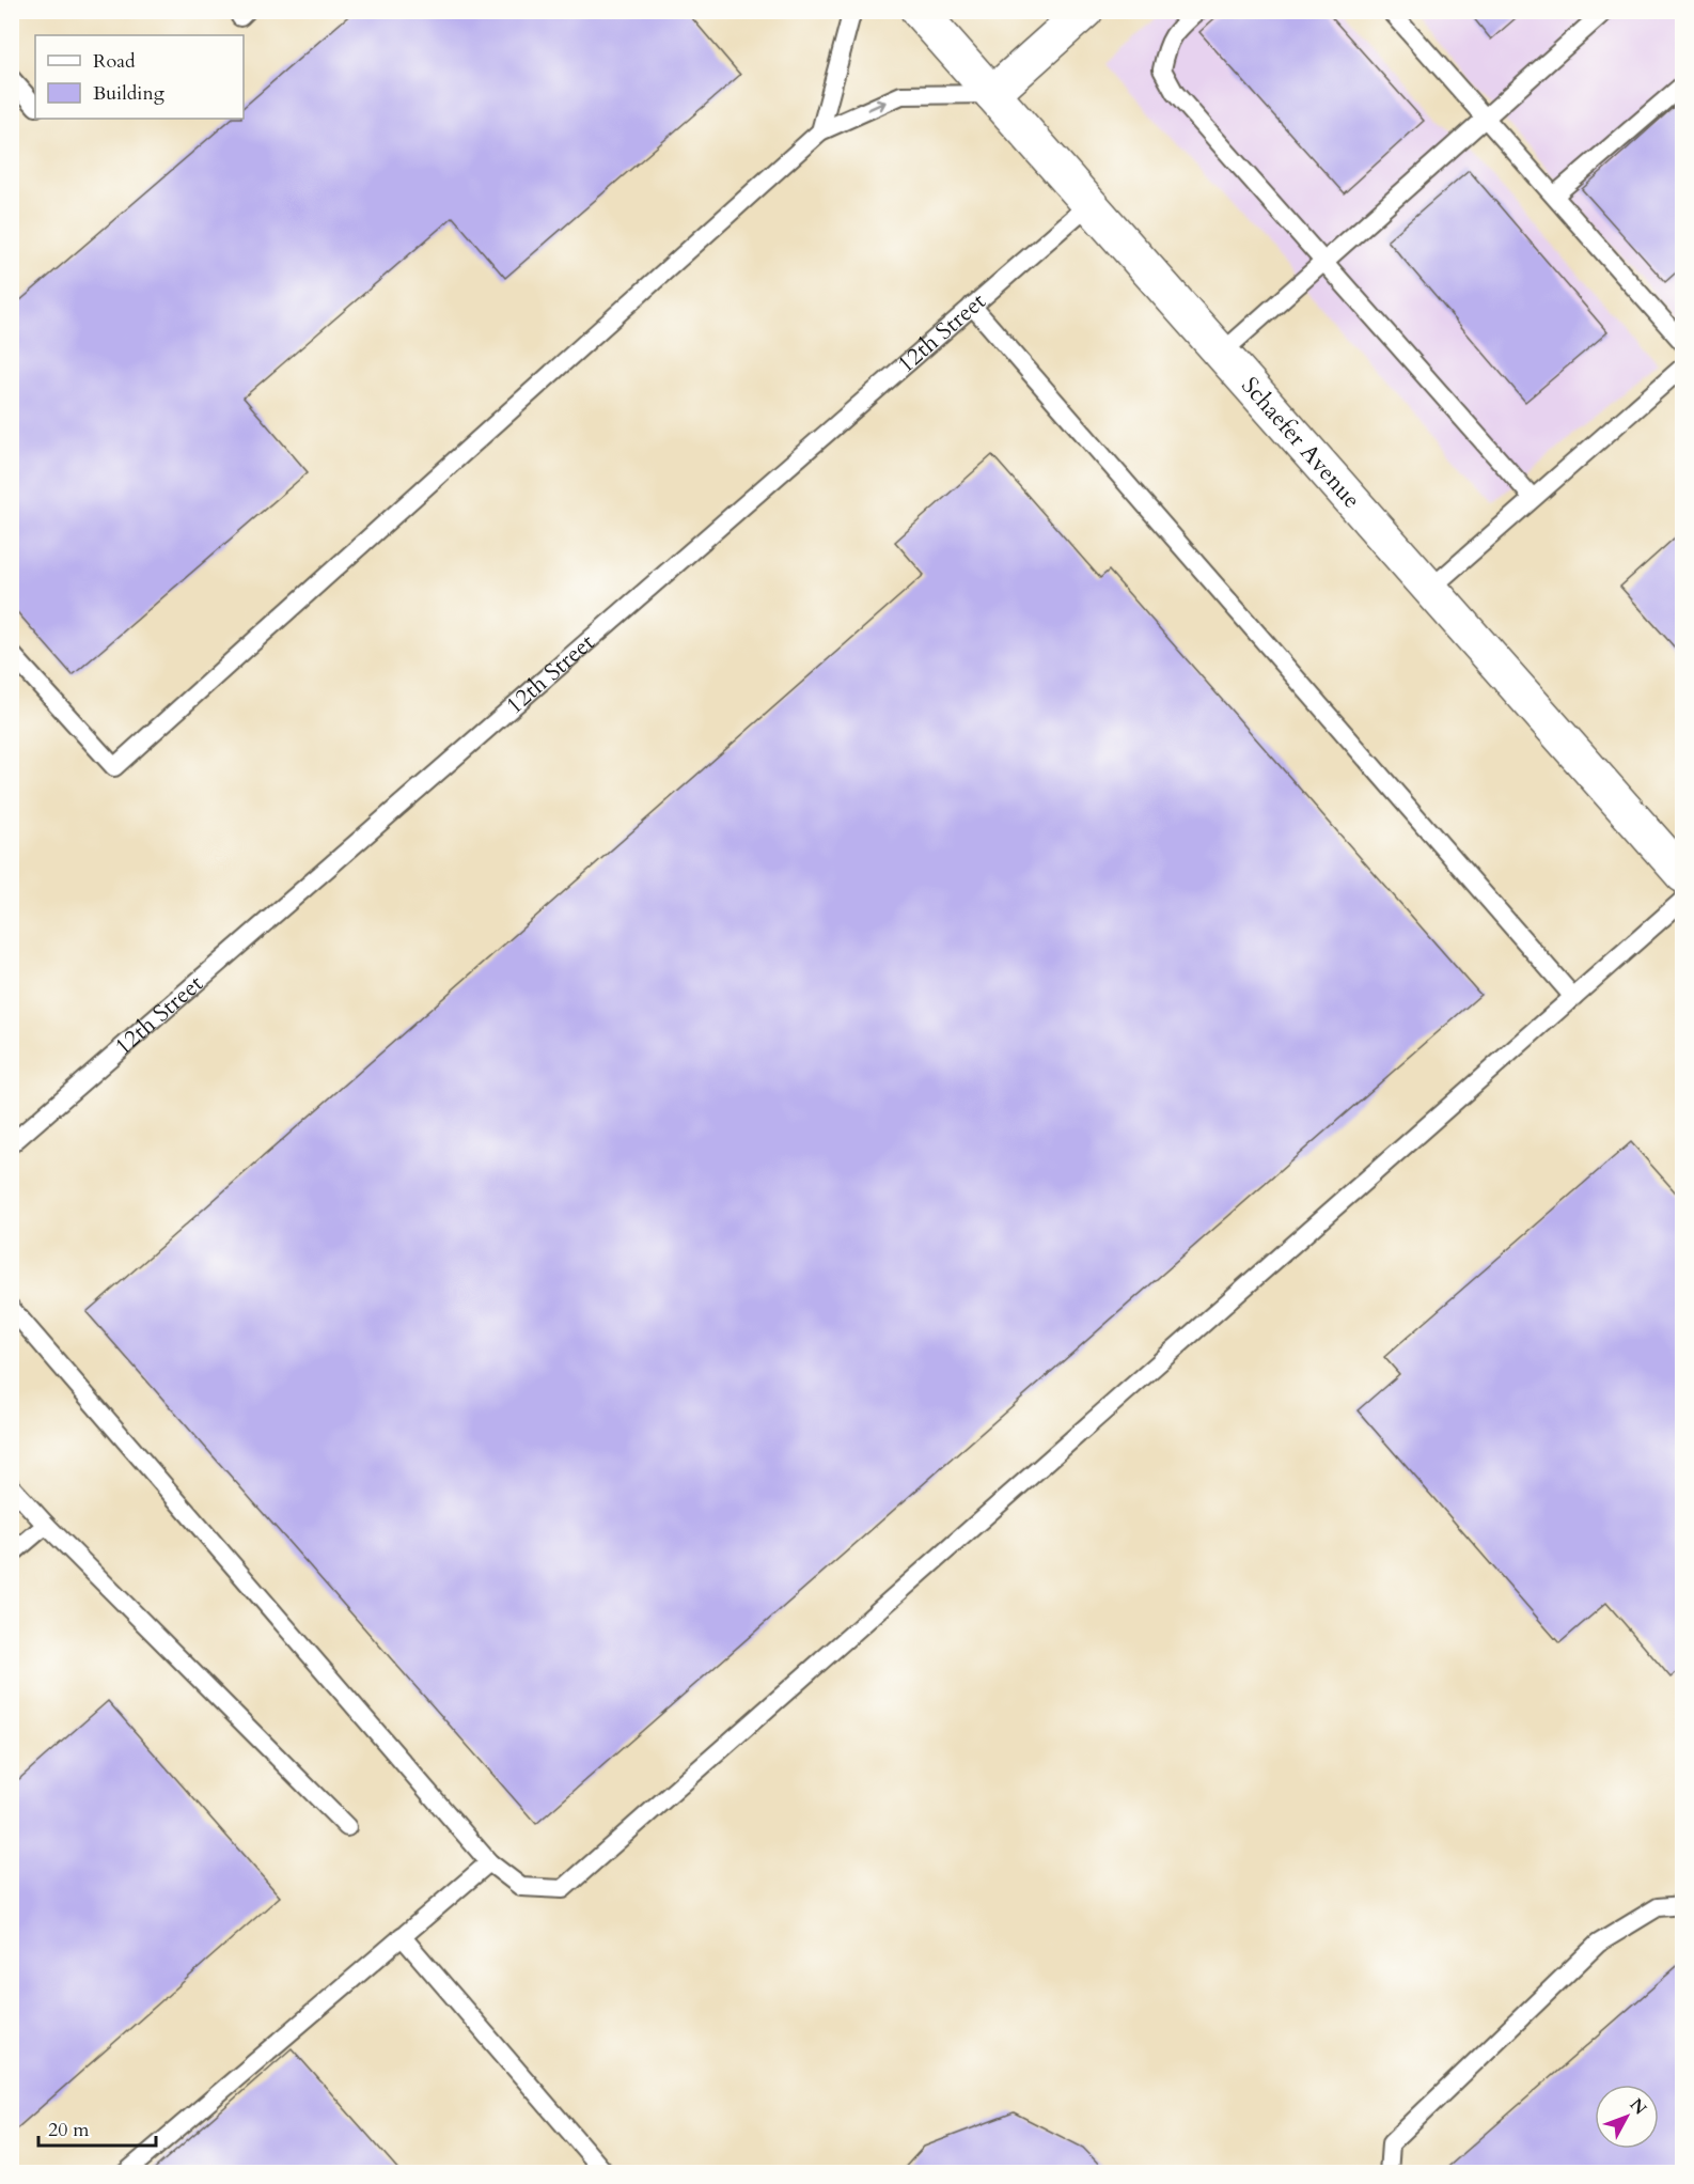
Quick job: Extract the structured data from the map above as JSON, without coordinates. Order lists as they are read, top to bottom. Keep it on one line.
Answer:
{"streets":{"street":["Schaefer Avenue"],"lane":["12th Street"]},"crossings":[["12th Street","Schaefer Avenue"]],"legend":["Road","Building"],"scale_bar":"20 m","north":"top right"}
